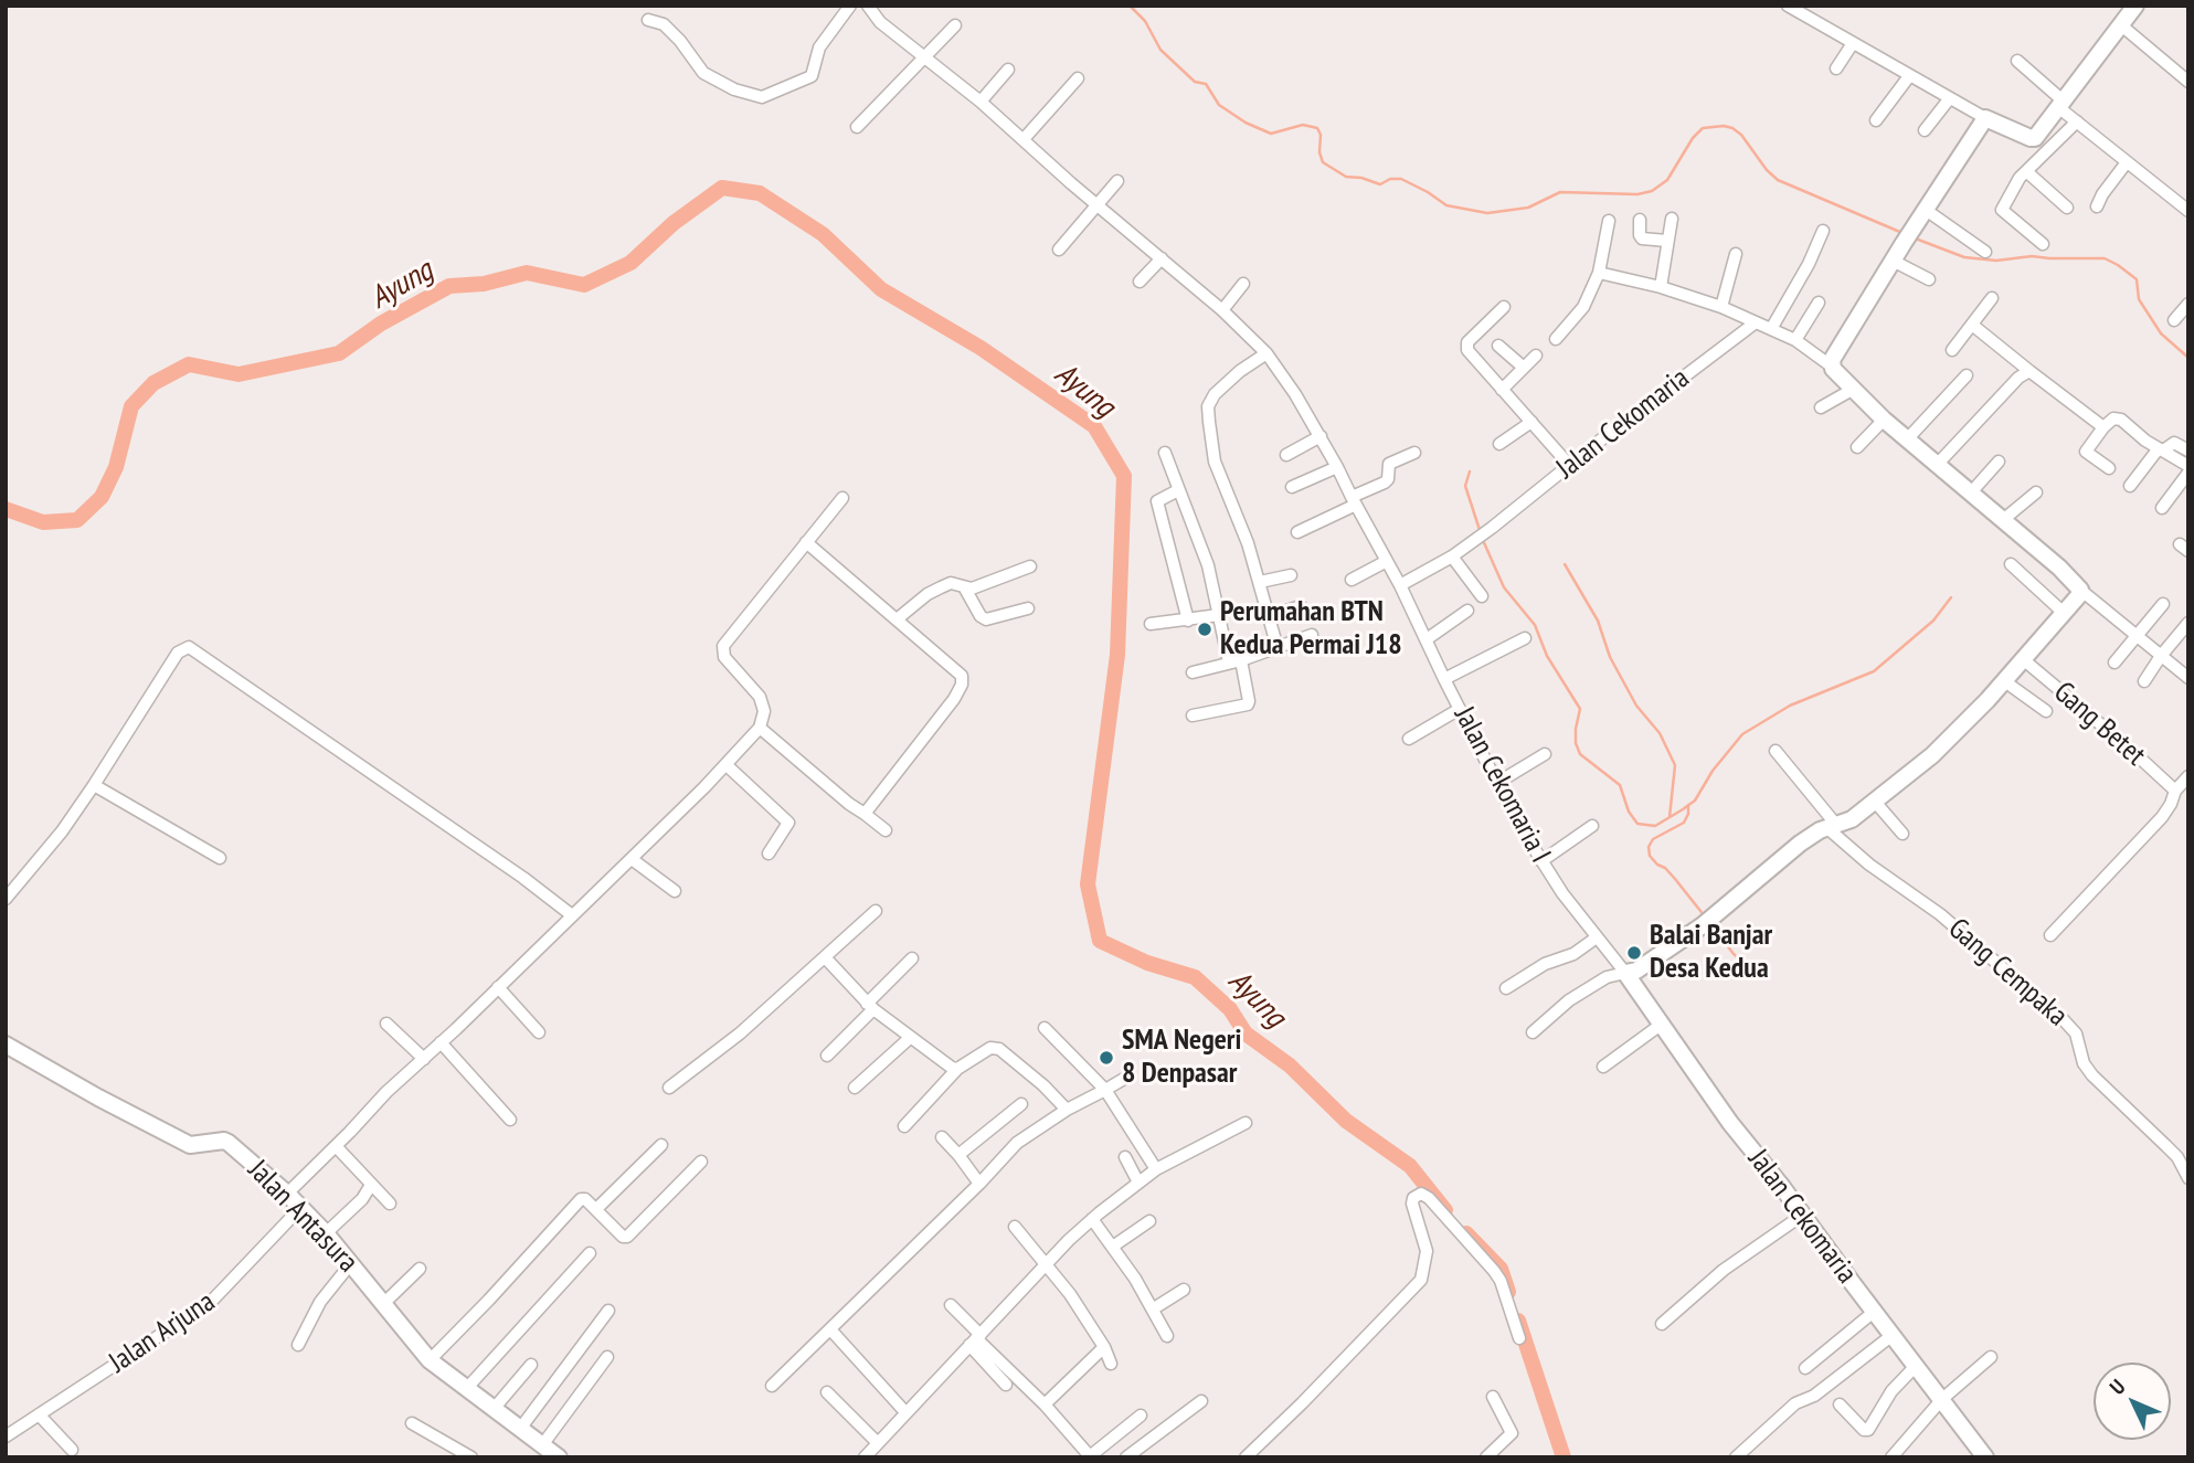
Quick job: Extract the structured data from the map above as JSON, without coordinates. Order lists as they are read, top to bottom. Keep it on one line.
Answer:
{"streets":{"street":["Jalan Cekomaria","Gang Betet","Jalan Cekomaria I","Gang Cempaka","Jalan Antasura","Jalan Arjuna"]},"crossings":[["Jalan Cekomaria","Jalan Cekomaria I"],["Jalan Antasura","Jalan Arjuna"]],"water":["Ayung"],"places":["Perumahan BTN Kedua Permai J18","Balai Banjar Desa Kedua","SMA Negeri 8 Denpasar"],"north":"top left"}
